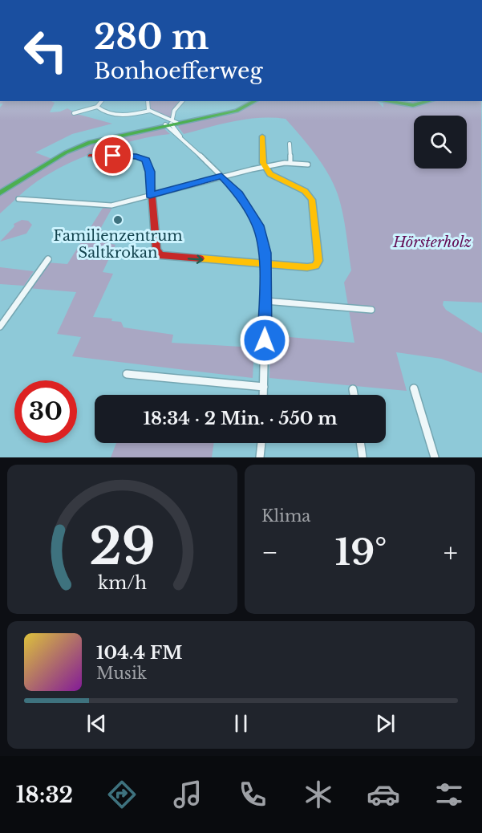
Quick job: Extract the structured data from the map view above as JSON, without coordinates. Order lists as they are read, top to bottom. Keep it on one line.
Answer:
{"parks":["Hörsterholz"],"places":["Familienzentrum Saltkrokan"],"page":{"turn":["280 m","Bonhoefferweg"],"limit":"30","trip":"18:34 · 2 Min. · 550 m","tile":"Klima","heat":["−","19°","+"],"song":["104.4 FM","Musik"],"tabs":"18:32","gauge":["29","km/h"]}}
